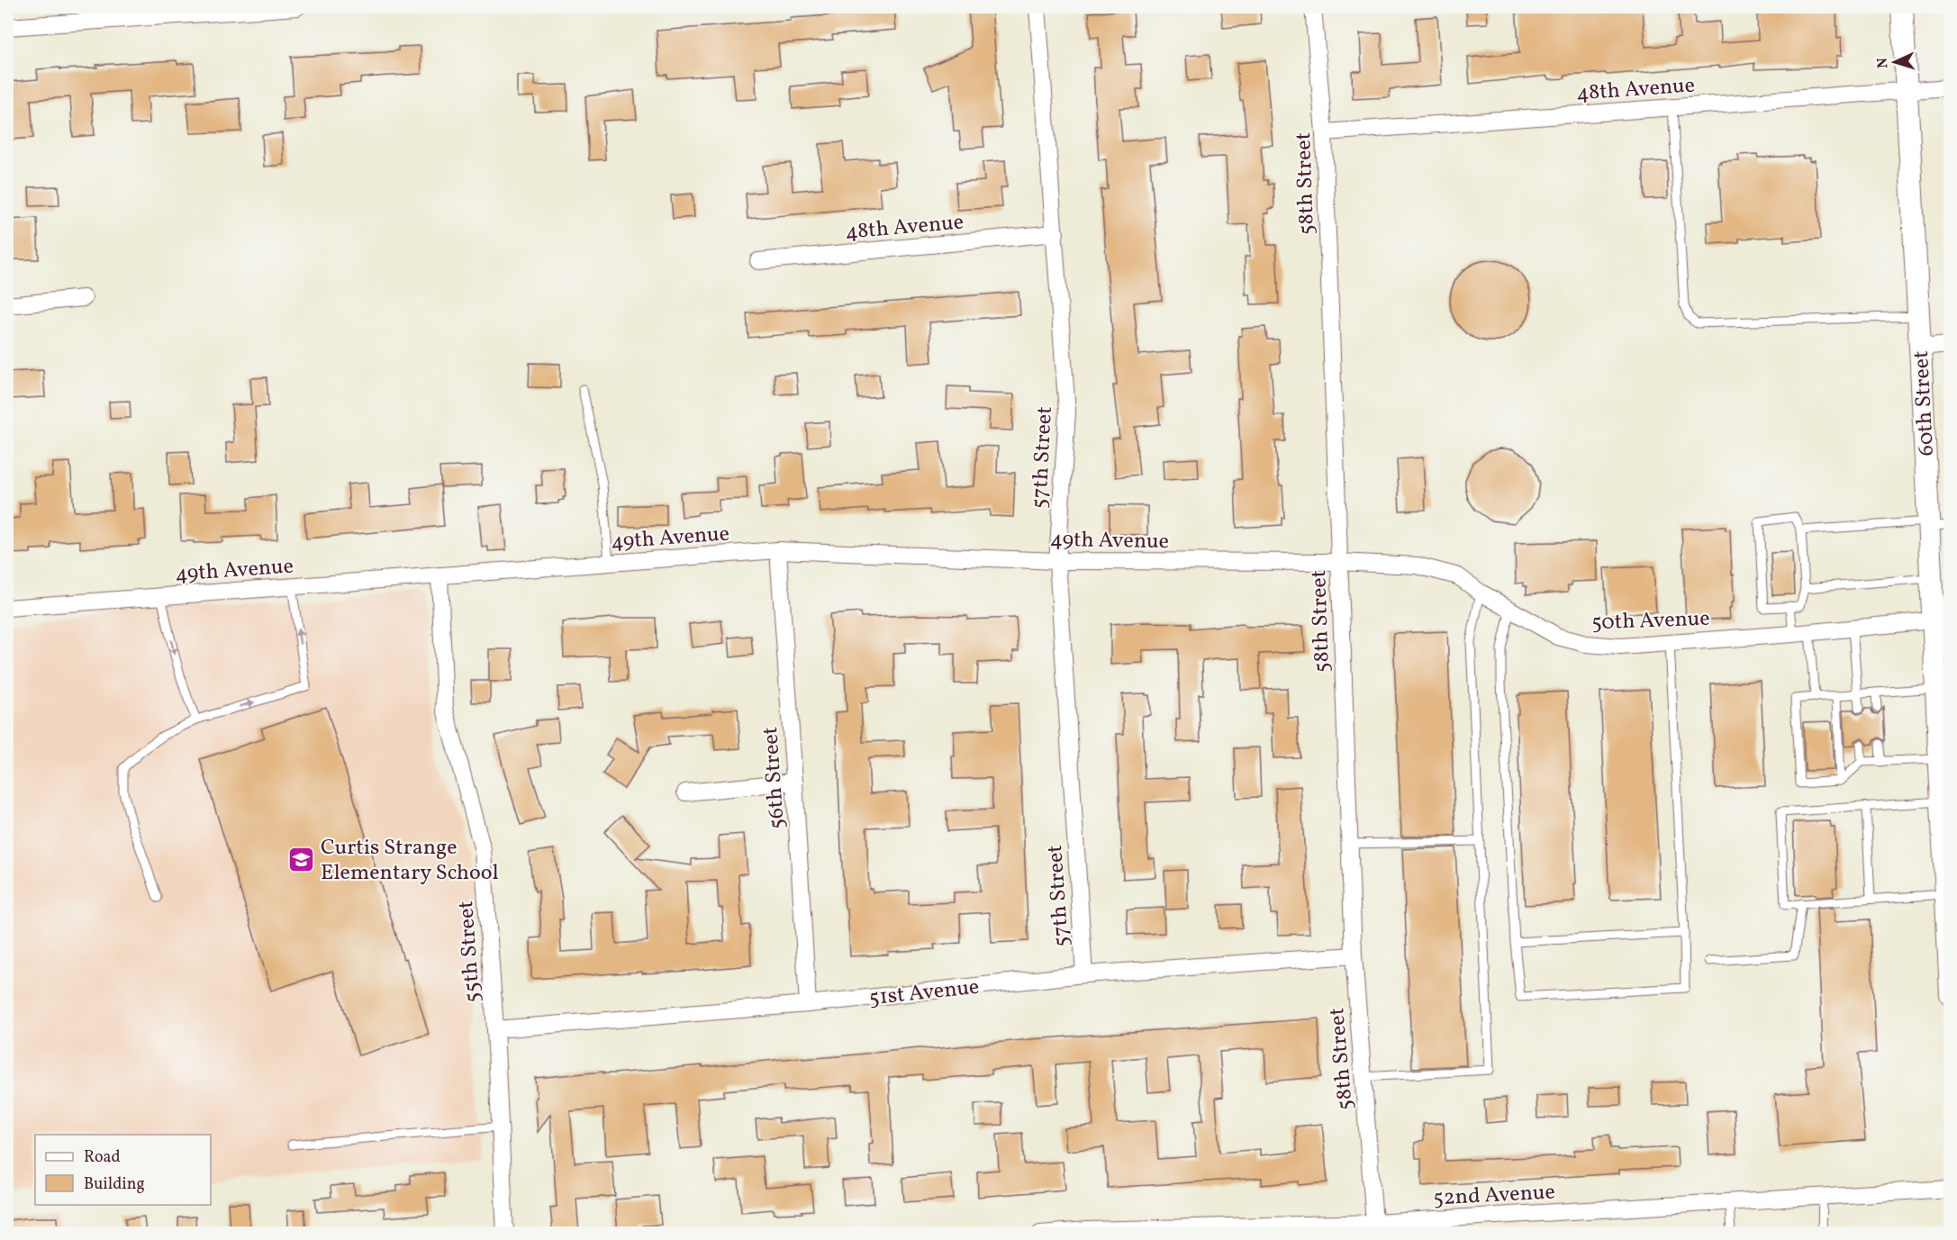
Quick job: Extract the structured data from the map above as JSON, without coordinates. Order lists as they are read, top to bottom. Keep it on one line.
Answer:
{"streets":{"street":["48th Avenue","58th Street","60th Street","57th Street","49th Avenue","50th Avenue","56th Street","55th Street","51st Avenue","52nd Avenue"]},"crossings":[["48th Avenue","58th Street"],["48th Avenue","60th Street"],["48th Avenue","57th Street"],["58th Street","49th Avenue"],["58th Street","50th Avenue"],["58th Street","51st Avenue"],["58th Street","52nd Avenue"],["60th Street","50th Avenue"],["57th Street","49th Avenue"],["57th Street","51st Avenue"],["49th Avenue","50th Avenue"],["49th Avenue","56th Street"],["49th Avenue","55th Street"],["56th Street","51st Avenue"],["55th Street","51st Avenue"]],"places":{"school or university":["Curtis Strange Elementary School"]},"legend":["Road","Building"],"north":"left"}
